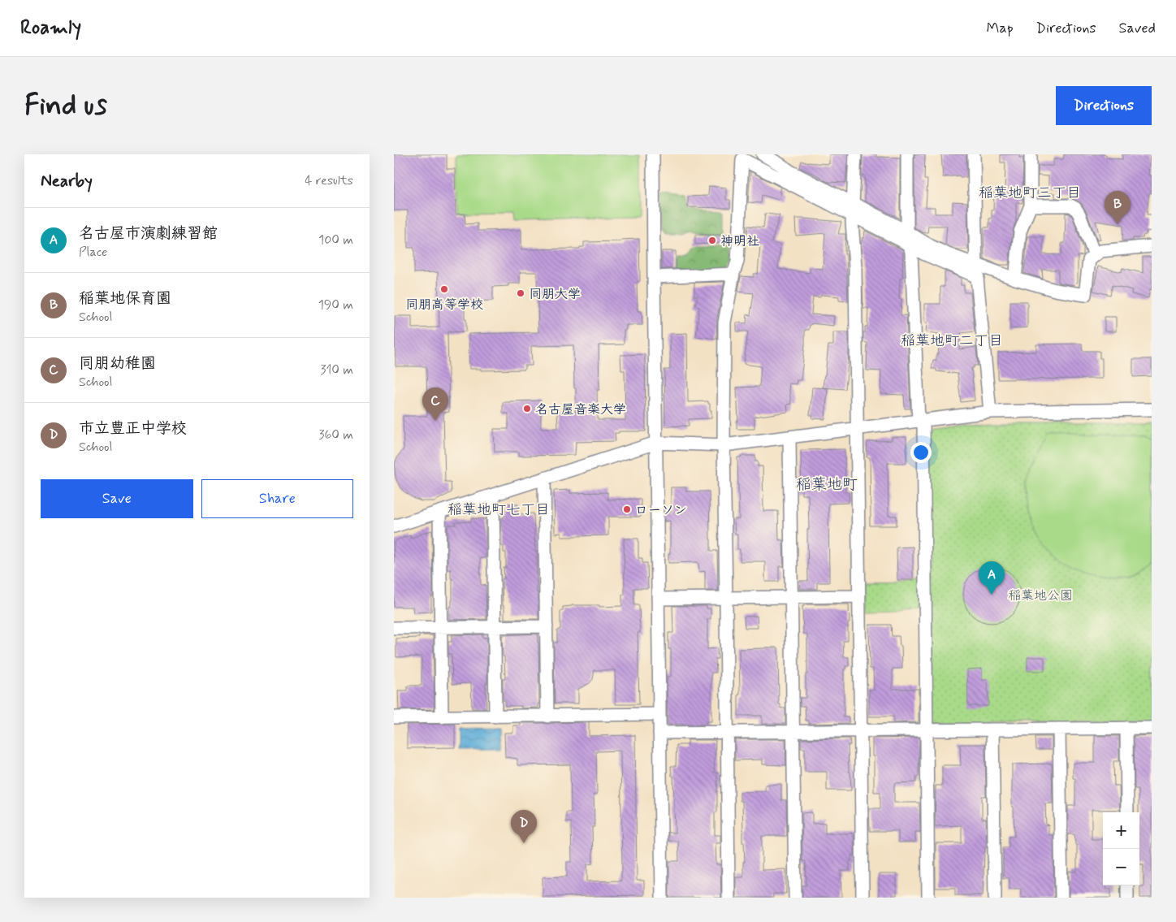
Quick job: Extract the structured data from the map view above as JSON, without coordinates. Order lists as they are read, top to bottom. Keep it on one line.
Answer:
{"districts":["稲葉地町三丁目","稲葉地町二丁目","稲葉地町","稲葉地町七丁目"],"parks":["稲葉地公園"],"places":["神明社","同朋高等学校","同朋大学","名古屋音楽大学","ローソン"],"page":{"header":"Roamly","nav":["Map","Directions","Saved"],"buttons":["Directions",["Save","Share"]],"title":"Find us","heading":["Nearby","4 results"],"pins":["B","C","A","D"],"list":[{"mark":"A","name":"名古屋市演劇練習館","note":"Place","value":"100 m"},{"mark":"B","name":"稲葉地保育園","note":"School","value":"190 m"},{"mark":"C","name":"同朋幼稚園","note":"School","value":"310 m"},{"mark":"D","name":"市立豊正中学校","note":"School","value":"360 m"}],"map_buttons":["+","−"]}}
